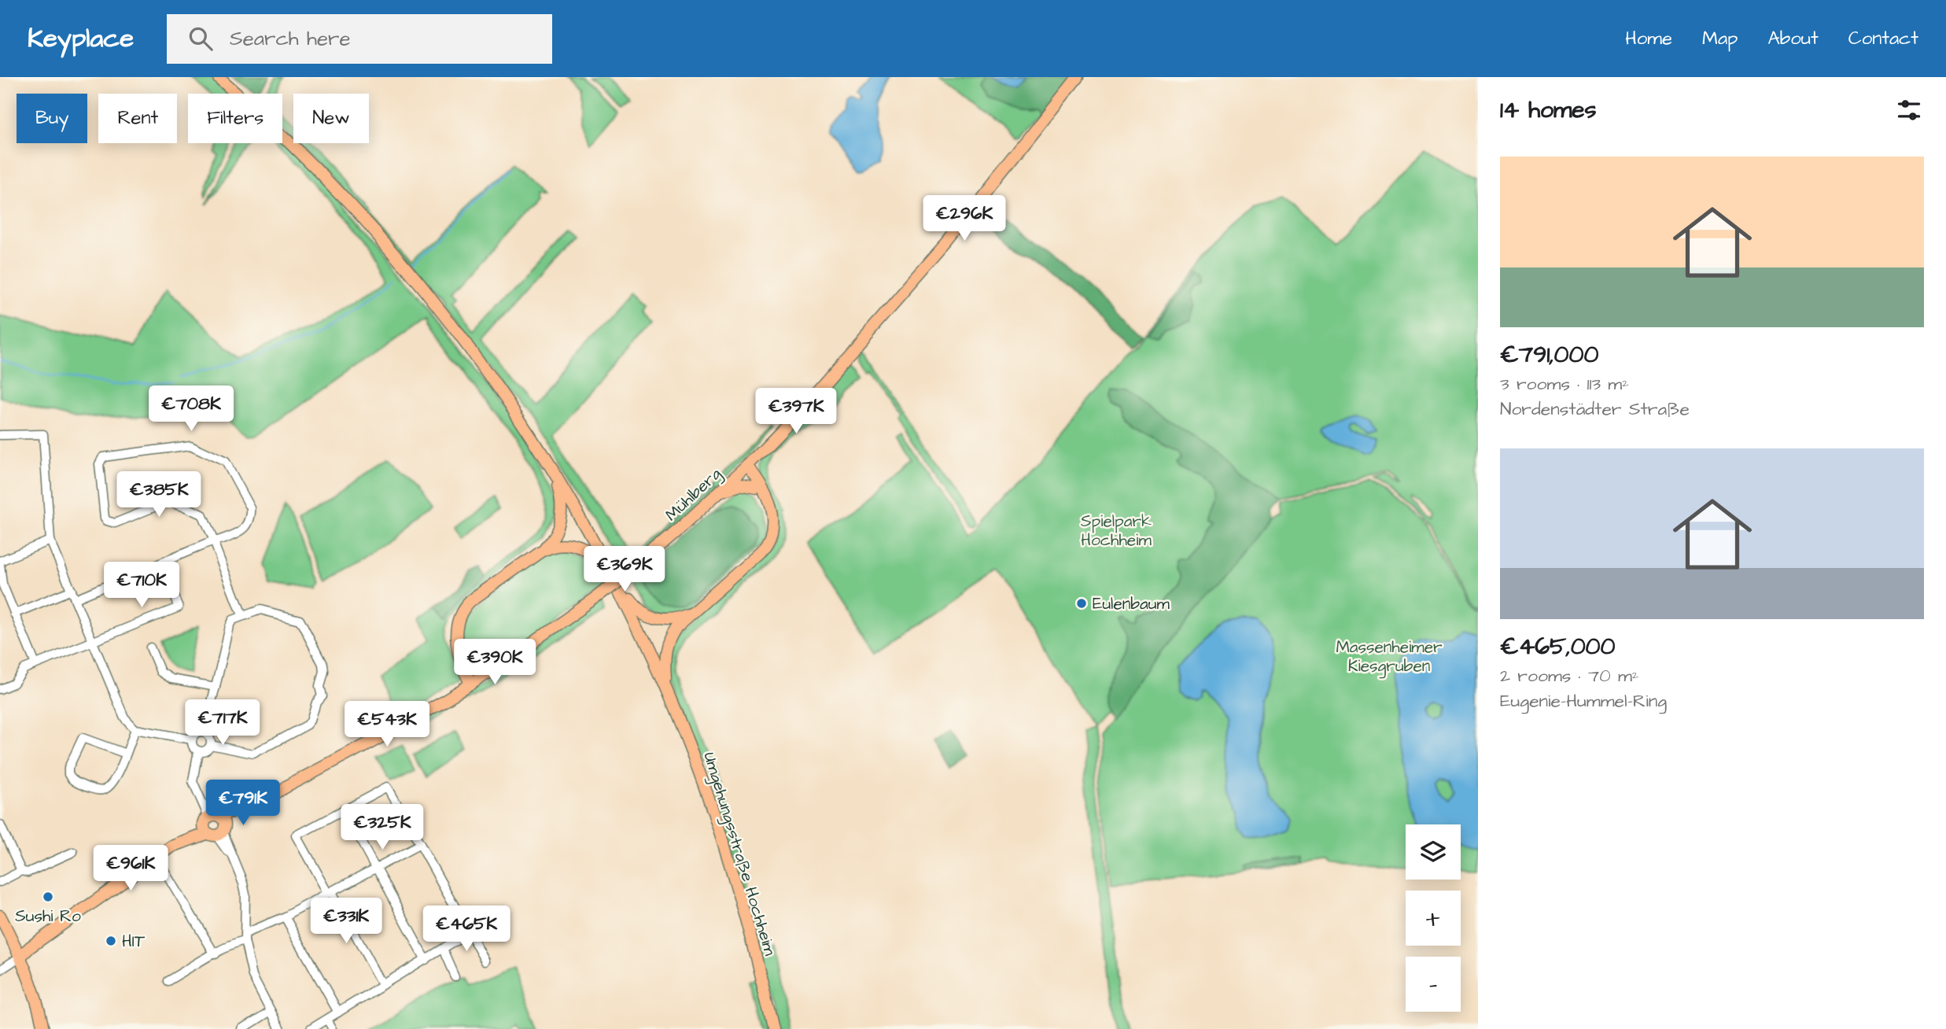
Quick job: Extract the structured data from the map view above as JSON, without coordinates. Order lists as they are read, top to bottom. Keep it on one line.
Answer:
{"streets":{"main road":["Mühlberg","Umgehungsstraße Hochheim"]},"parks":["Spielpark Hochheim","Massenheimer Kiesgruben"],"places":["Eulenbaum","Sushi Ro","HIT"],"page":{"header":"Keyplace","search":"Search here","nav":["Home","Map","About","Contact"],"heading":"14 homes","chip":["Buy","Rent","Filters","New"],"list":[{"name":"€791,000","note":"3 rooms · 113 m² · Nordenstädter Straße"},{"name":"€465,000","note":"2 rooms · 70 m² · Eugenie-Hummel-Ring"}],"price":["€296K","€708K","€397K","€385K","€369K","€710K","€390K","€717K","€543K","€791K","€325K","€961K","€331K","€465K"],"map_buttons":["+","−"]}}
